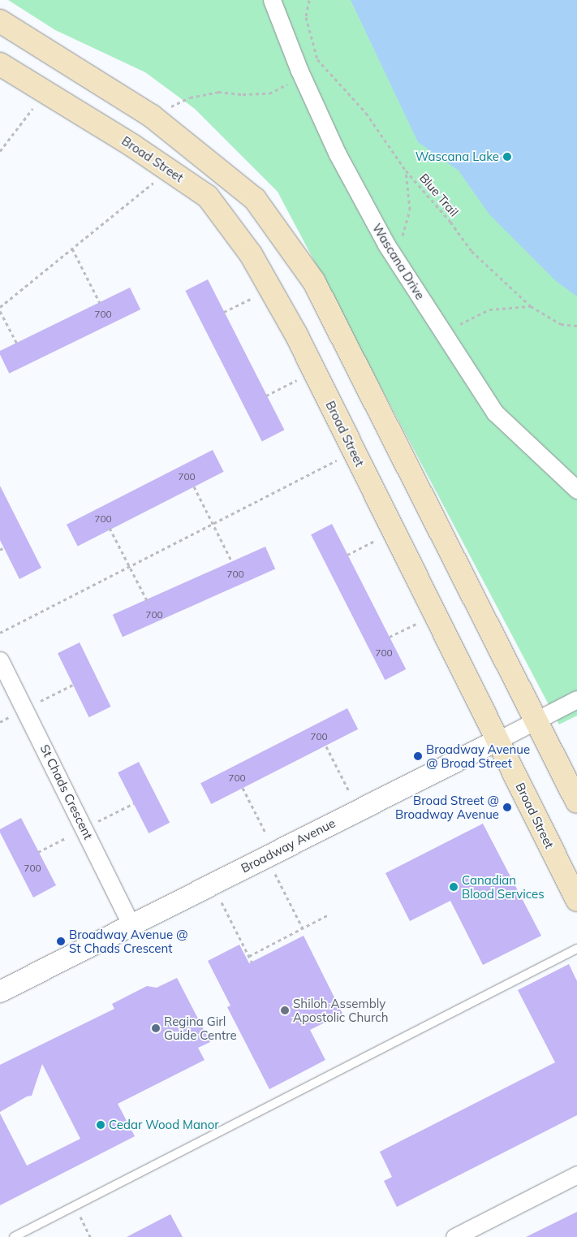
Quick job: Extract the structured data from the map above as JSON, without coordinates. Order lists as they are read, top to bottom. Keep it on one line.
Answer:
{"streets":{"main road":["Broad Street"],"street":["Wascana Drive","St Chads Crescent","Broadway Avenue"],"path":["Blue Trail"]},"crossings":[["Broad Street","Broadway Avenue"],["St Chads Crescent","Broadway Avenue"]],"places":["Wascana Lake","Broadway Avenue @ Broad Street","Broad Street @ Broadway Avenue","Canadian Blood Services","Broadway Avenue @ St Chads Crescent","Shiloh Assembly Apostolic Church","Regina Girl Guide Centre","Cedar Wood Manor"],"house_numbers":["700","700","700","700","700","700","700","700","700"]}
